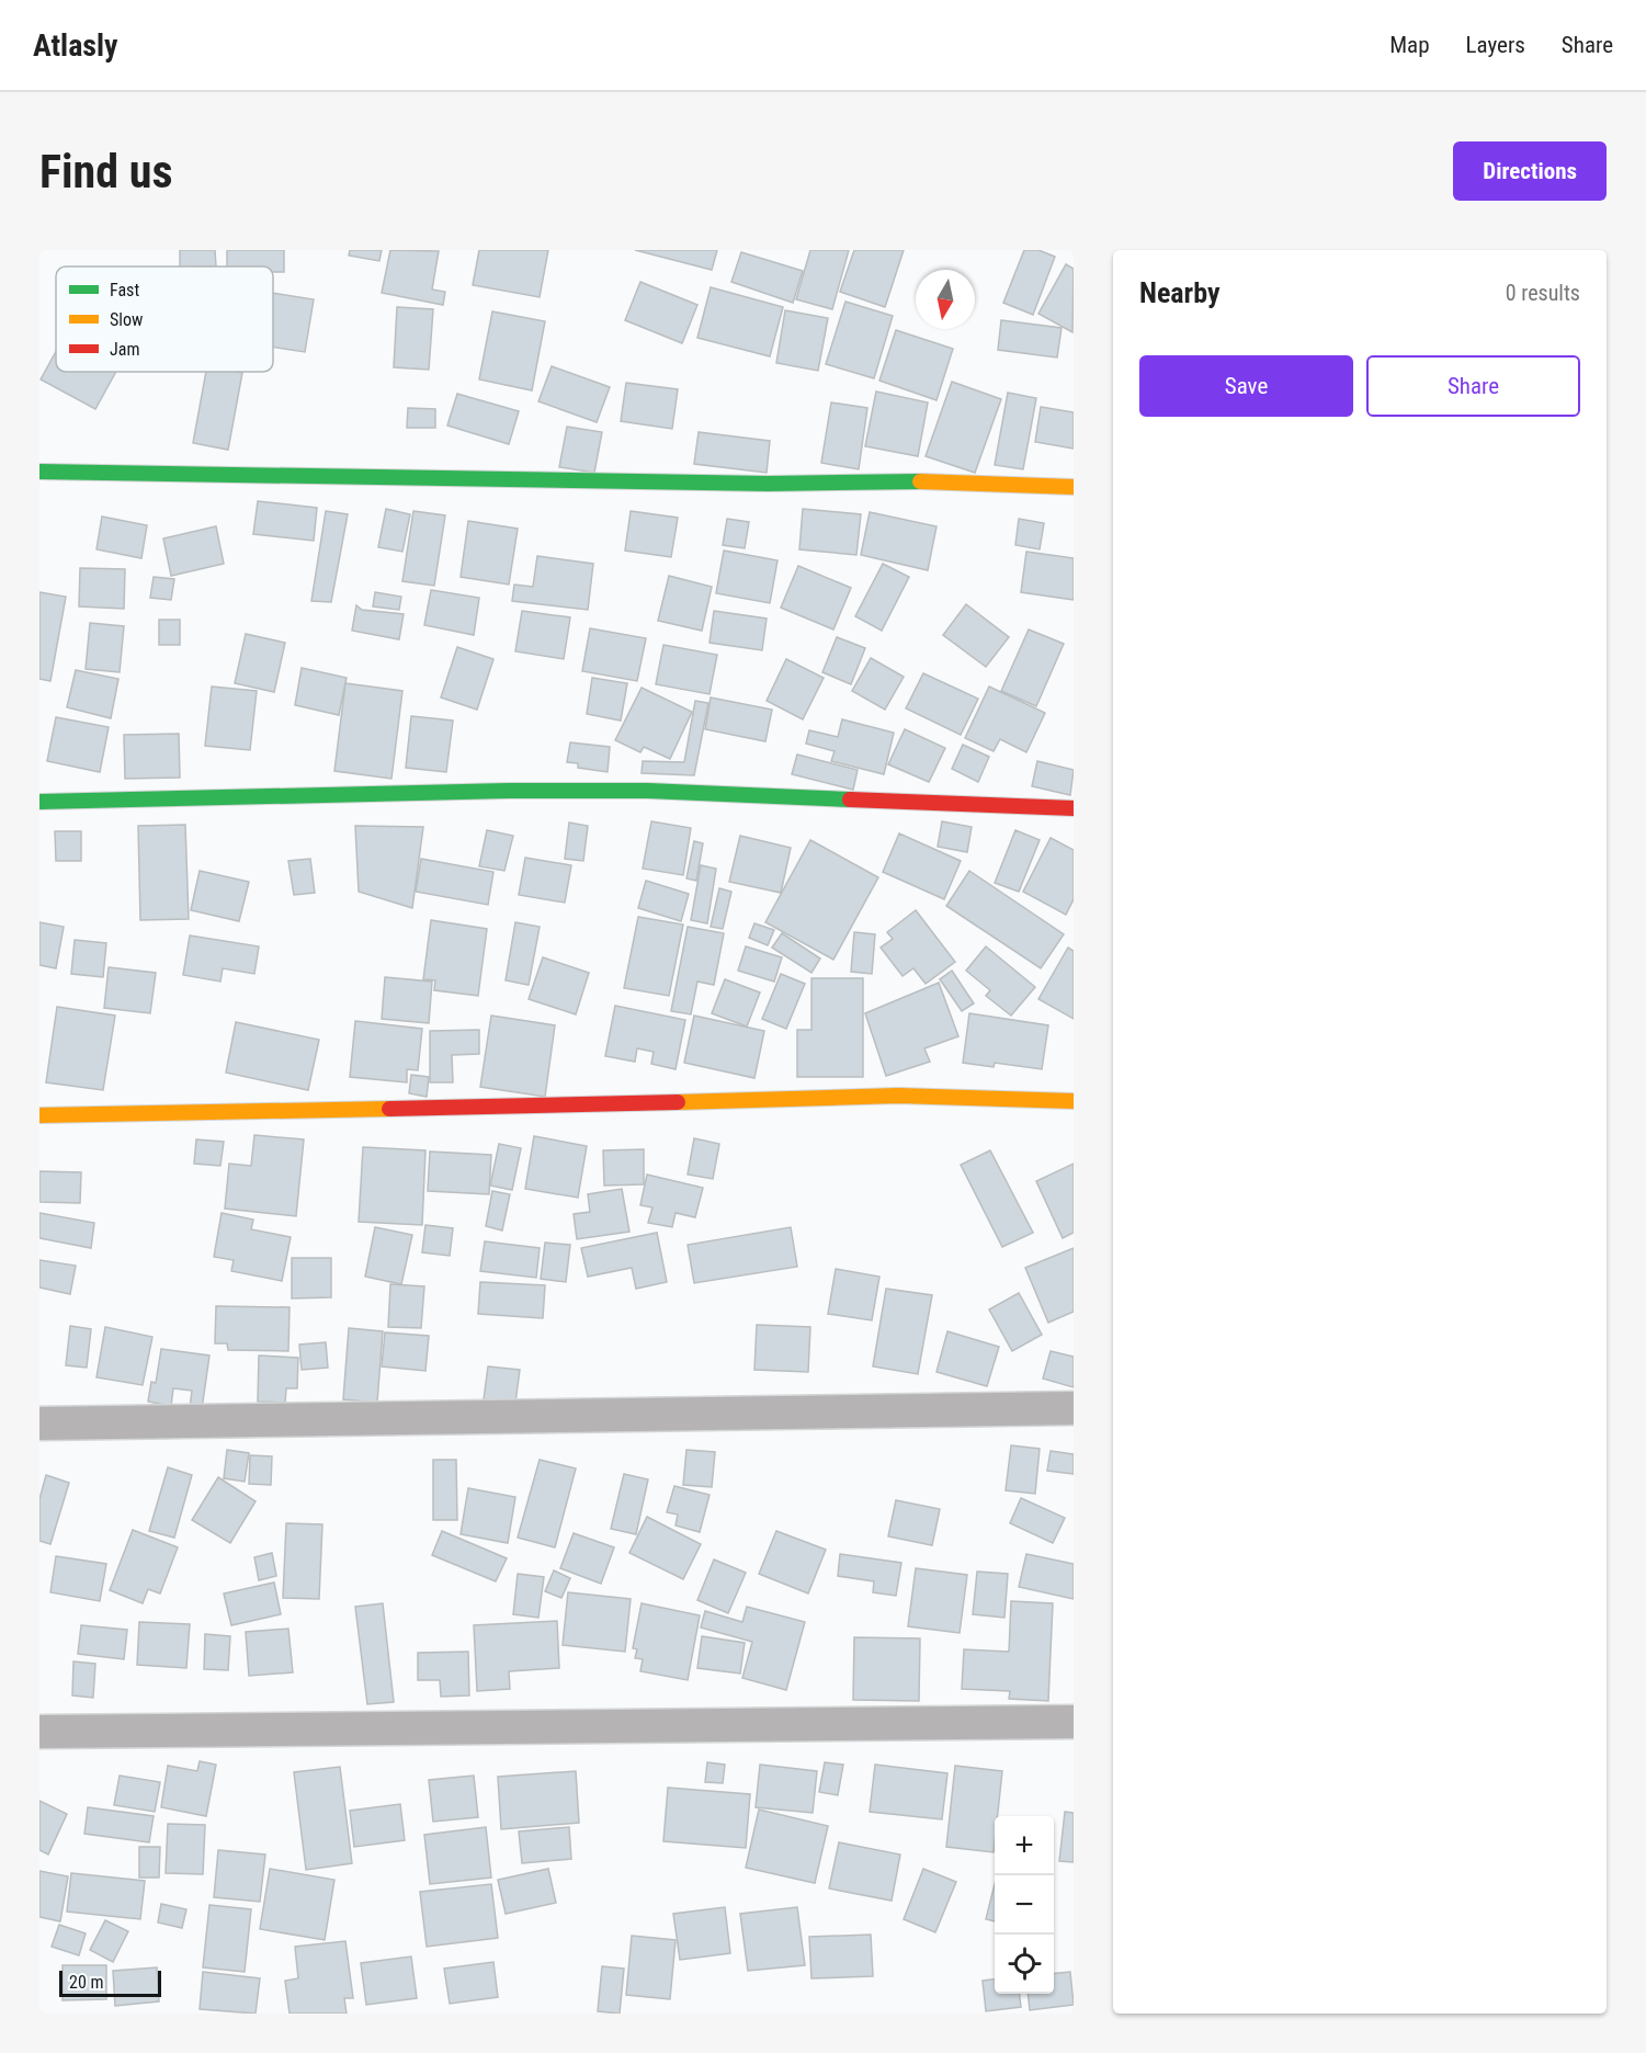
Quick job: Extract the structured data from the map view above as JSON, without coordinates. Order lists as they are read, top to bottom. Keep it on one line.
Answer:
{"legend":["Fast","Slow","Jam"],"scale_bar":"20 m","north":"bottom","page":{"header":"Atlasly","nav":["Map","Layers","Share"],"buttons":["Directions",["Save","Share"]],"title":"Find us","heading":["Nearby","0 results"],"map_buttons":["+","−"],"scale":"20 m"}}
